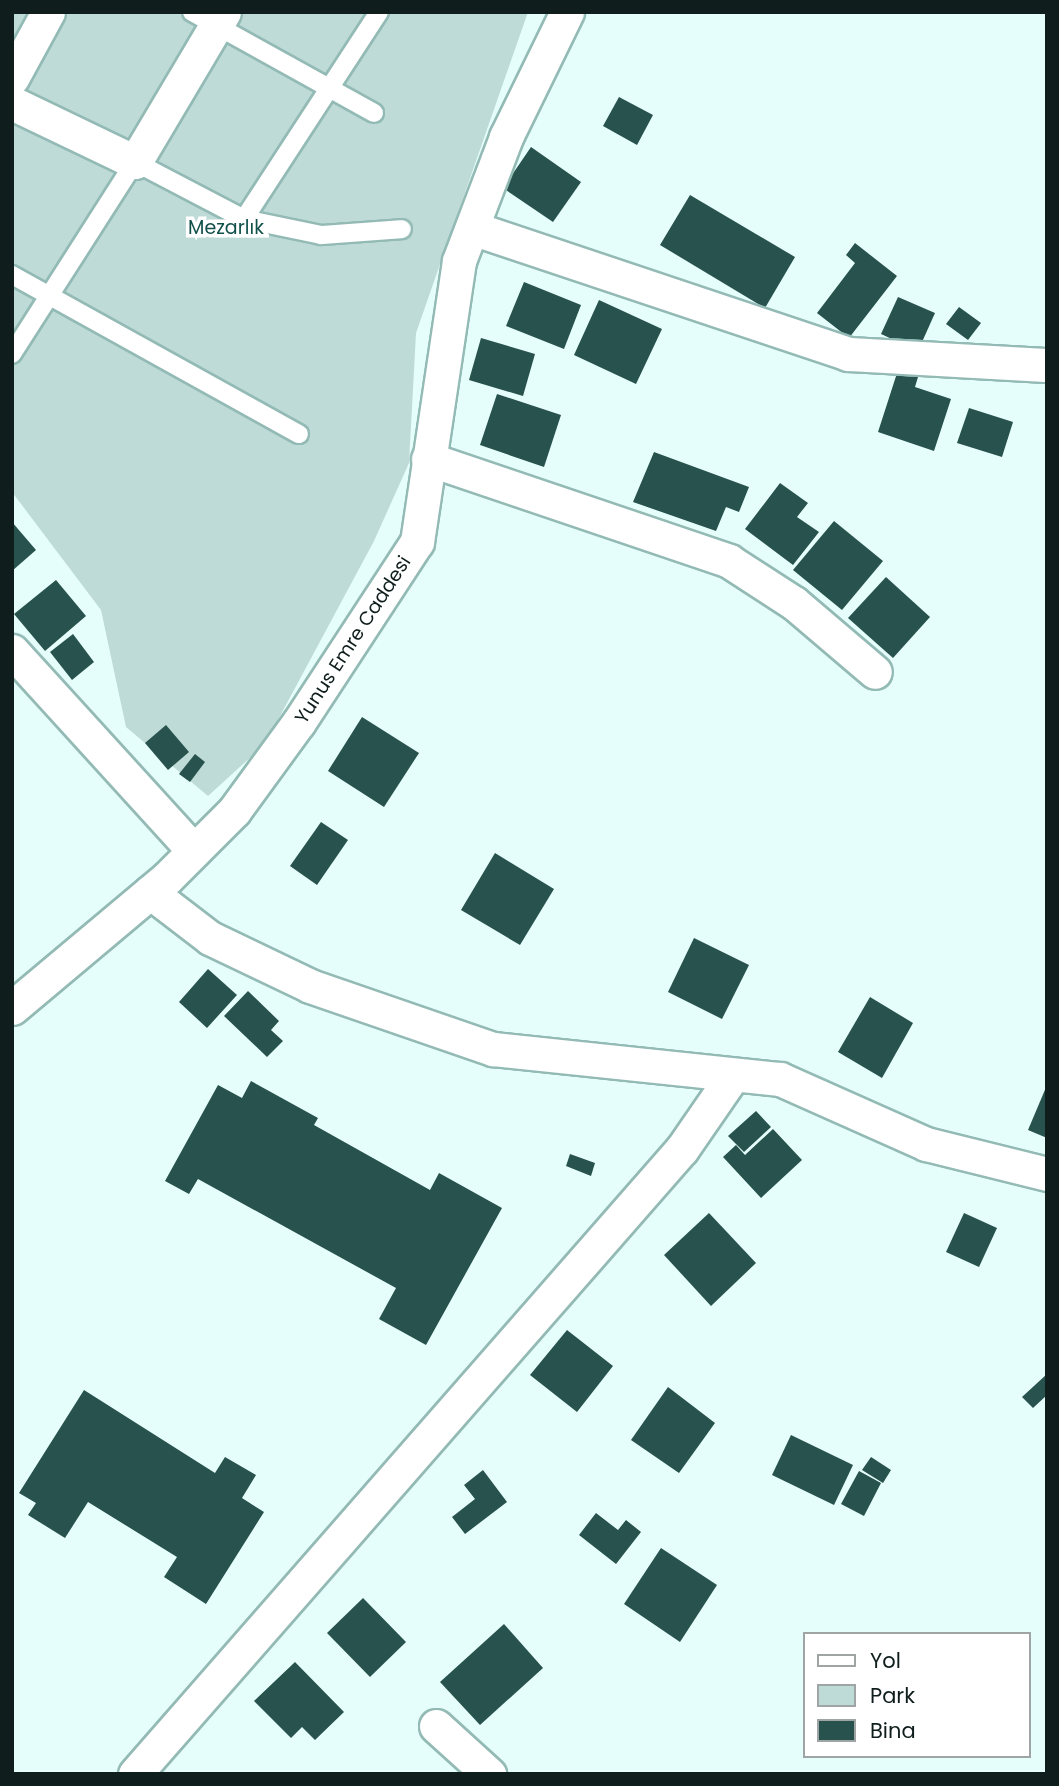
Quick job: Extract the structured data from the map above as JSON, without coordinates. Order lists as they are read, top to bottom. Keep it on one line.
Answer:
{"streets":{"street":["Yunus Emre Caddesi"]},"parks":["Mezarlık"],"legend":["Yol","Park","Bina"]}
